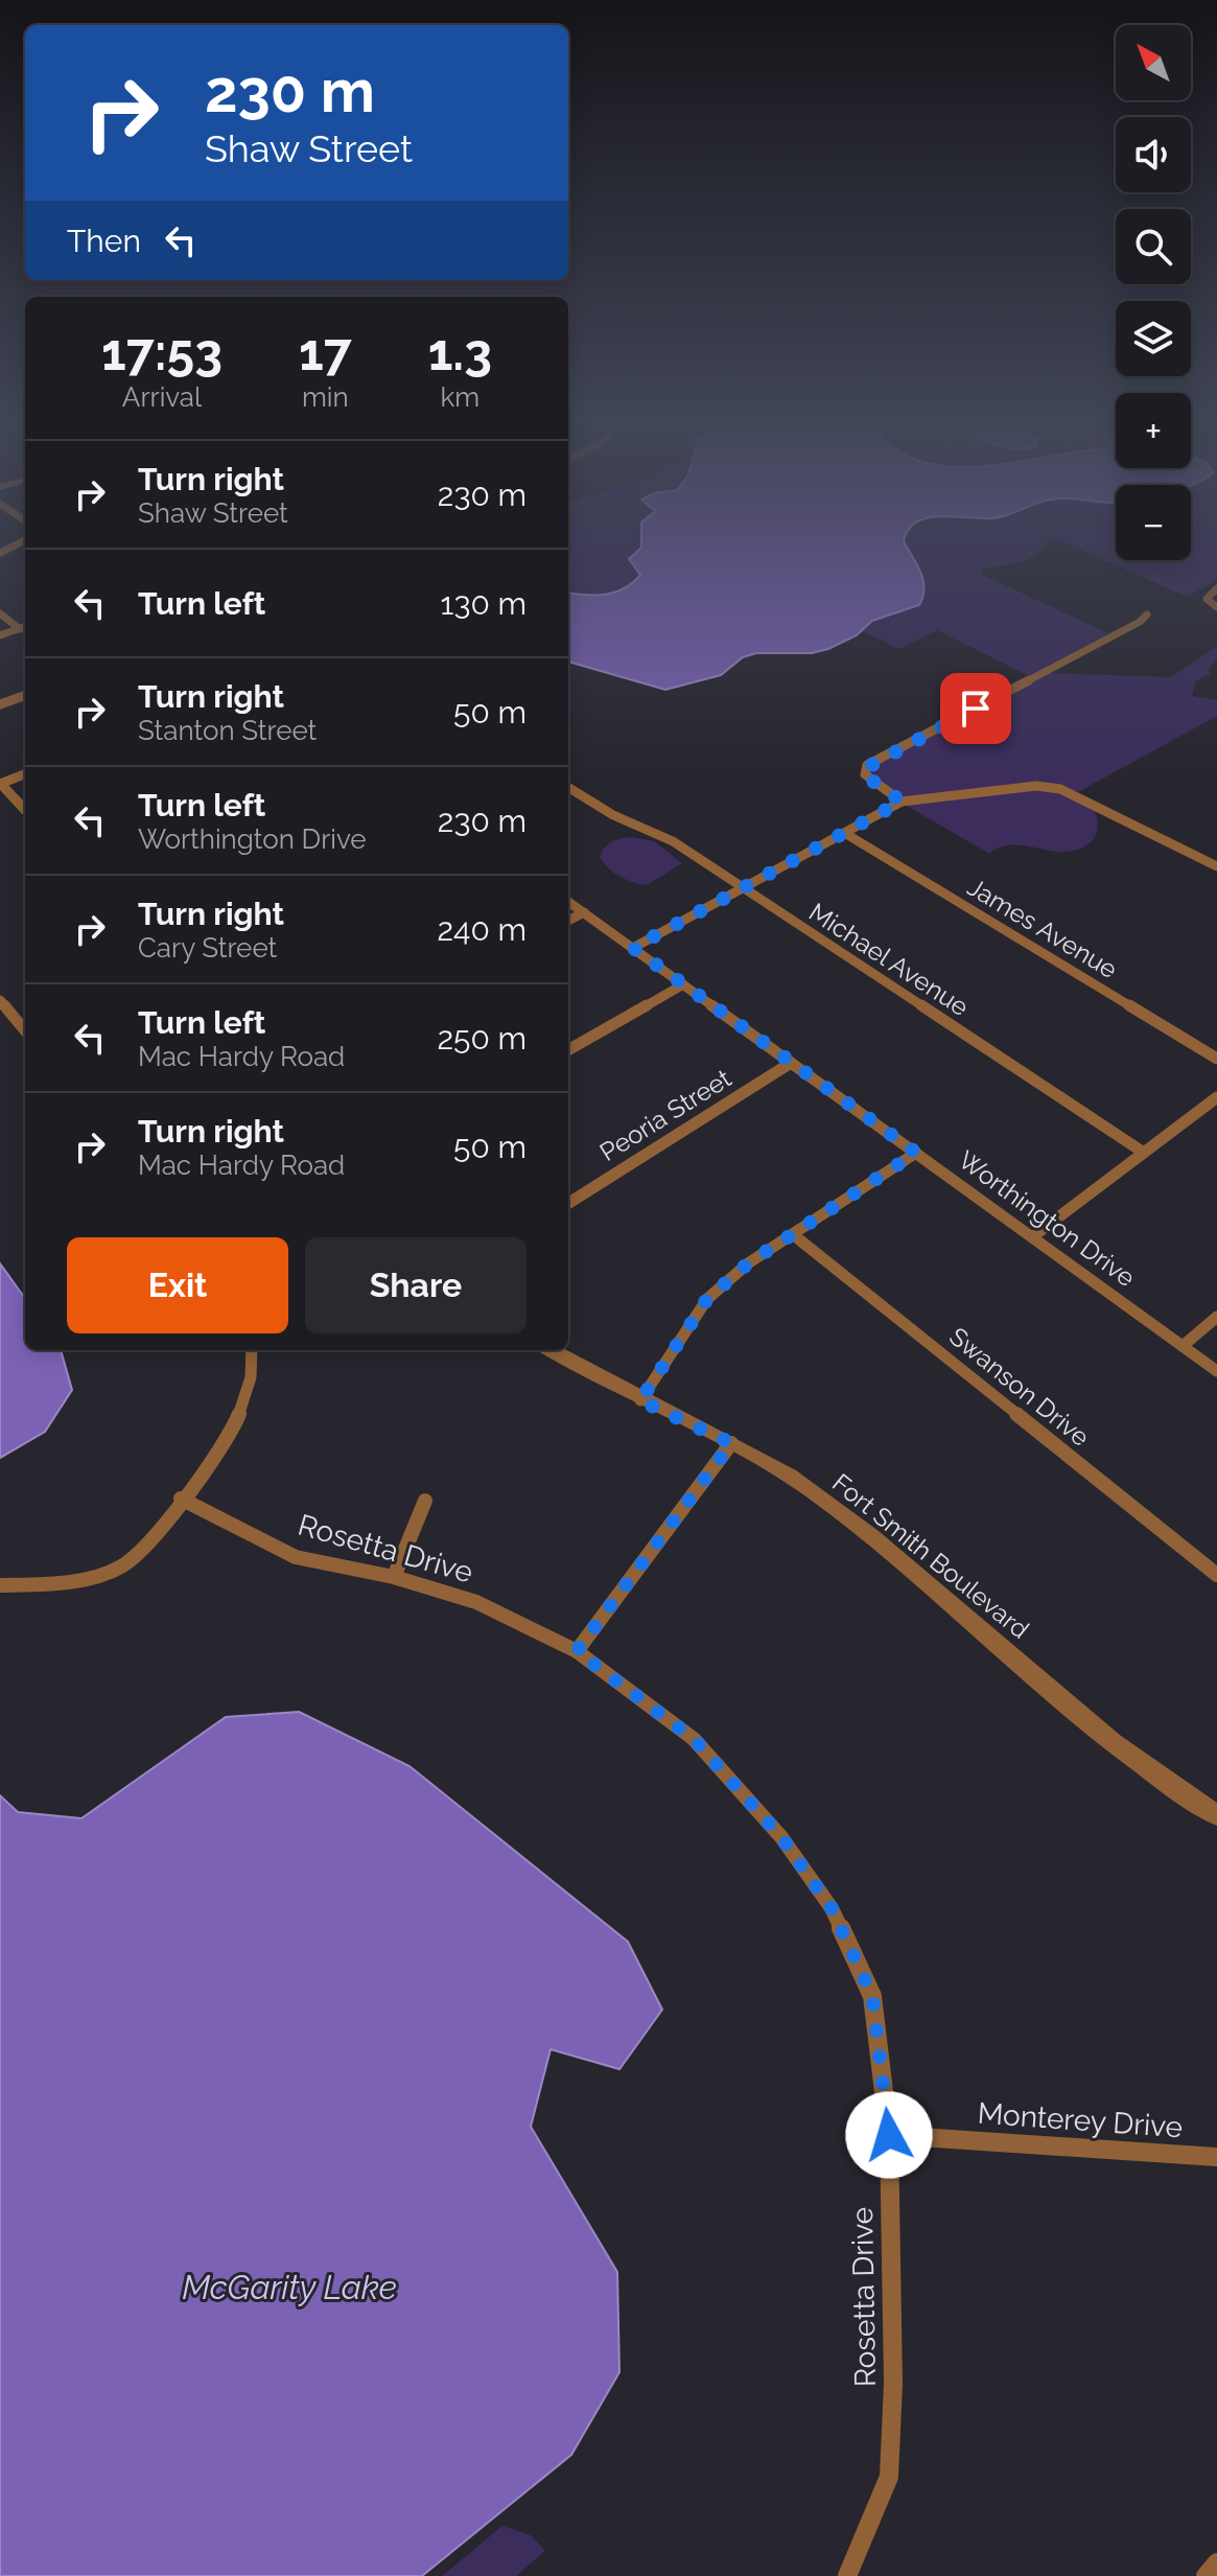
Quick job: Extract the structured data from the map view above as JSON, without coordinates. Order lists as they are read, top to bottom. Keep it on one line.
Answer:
{"streets":{"street":["James Avenue","Michael Avenue","Peoria Street","Worthington Drive","Swanson Drive","Rosetta Drive","Fort Smith Boulevard","Monterey Drive"]},"crossings":[["Peoria Street","Worthington Drive"],["Rosetta Drive","Monterey Drive"]],"water":["McGarity Lake"],"north":"top left","page":{"map_buttons":["+","−"],"turn":["230 m","Shaw Street"],"then":"Then","eta":["17:53","Arrival","17","min","1.3","km"],"list":[{"name":"Turn right","note":"Shaw Street","value":"230 m"},{"name":"Turn left","value":"130 m"},{"name":"Turn right","note":"Stanton Street","value":"50 m"},{"name":"Turn left","note":"Worthington Drive","value":"230 m"},{"name":"Turn right","note":"Cary Street","value":"240 m"},{"name":"Turn left","note":"Mac Hardy Road","value":"250 m"},{"name":"Turn right","note":"Mac Hardy Road","value":"50 m"}],"buttons":["Exit","Share"]}}
